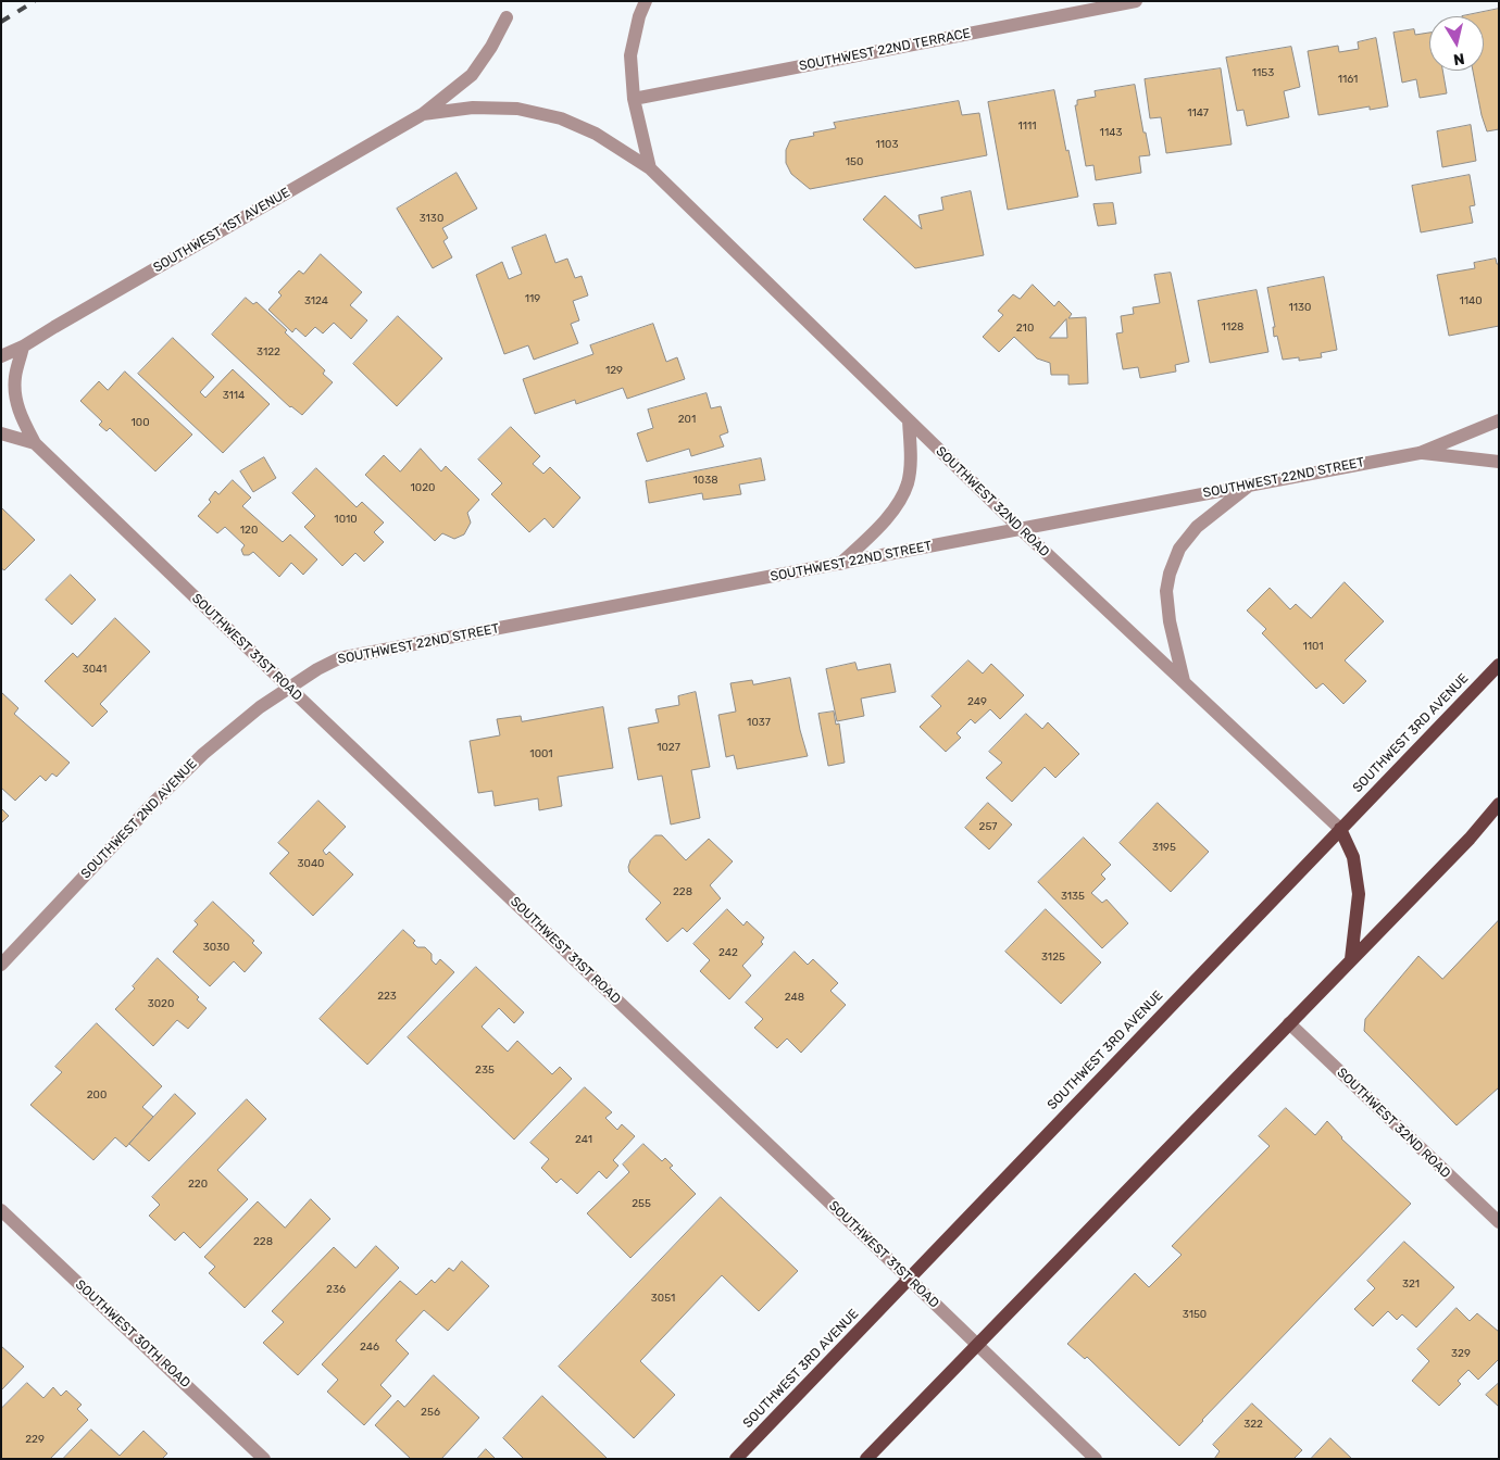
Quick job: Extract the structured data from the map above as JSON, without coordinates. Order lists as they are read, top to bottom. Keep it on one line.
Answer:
{"streets":{"main road":["SOUTHWEST 3RD AVENUE"],"street":["SOUTHWEST 22ND TERRACE","SOUTHWEST 1ST AVENUE","SOUTHWEST 22ND STREET","SOUTHWEST 32ND ROAD","SOUTHWEST 31ST ROAD","SOUTHWEST 2ND AVENUE","SOUTHWEST 30TH ROAD"]},"crossings":[["SOUTHWEST 1ST AVENUE","SOUTHWEST 32ND ROAD"],["SOUTHWEST 22ND STREET","SOUTHWEST 32ND ROAD"],["SOUTHWEST 22ND STREET","SOUTHWEST 31ST ROAD"],["SOUTHWEST 22ND STREET","SOUTHWEST 2ND AVENUE"],["SOUTHWEST 32ND ROAD","SOUTHWEST 3RD AVENUE"],["SOUTHWEST 31ST ROAD","SOUTHWEST 3RD AVENUE"],["SOUTHWEST 31ST ROAD","SOUTHWEST 2ND AVENUE"]],"house_numbers":["1153","1161","1147","1111","1143","1103","150","3130","119","3124","1140","1130","1128","210","3122","129","3114","201","100","1038","1020","1010","120","1101","3041","249","1037","1027","1001","257","3195","3040","228","3135","3030","242","3125","223","248","3020","235","200","241","220","255","228","321","236","3051","3150","246","329","256","322","229"],"north":"bottom"}
